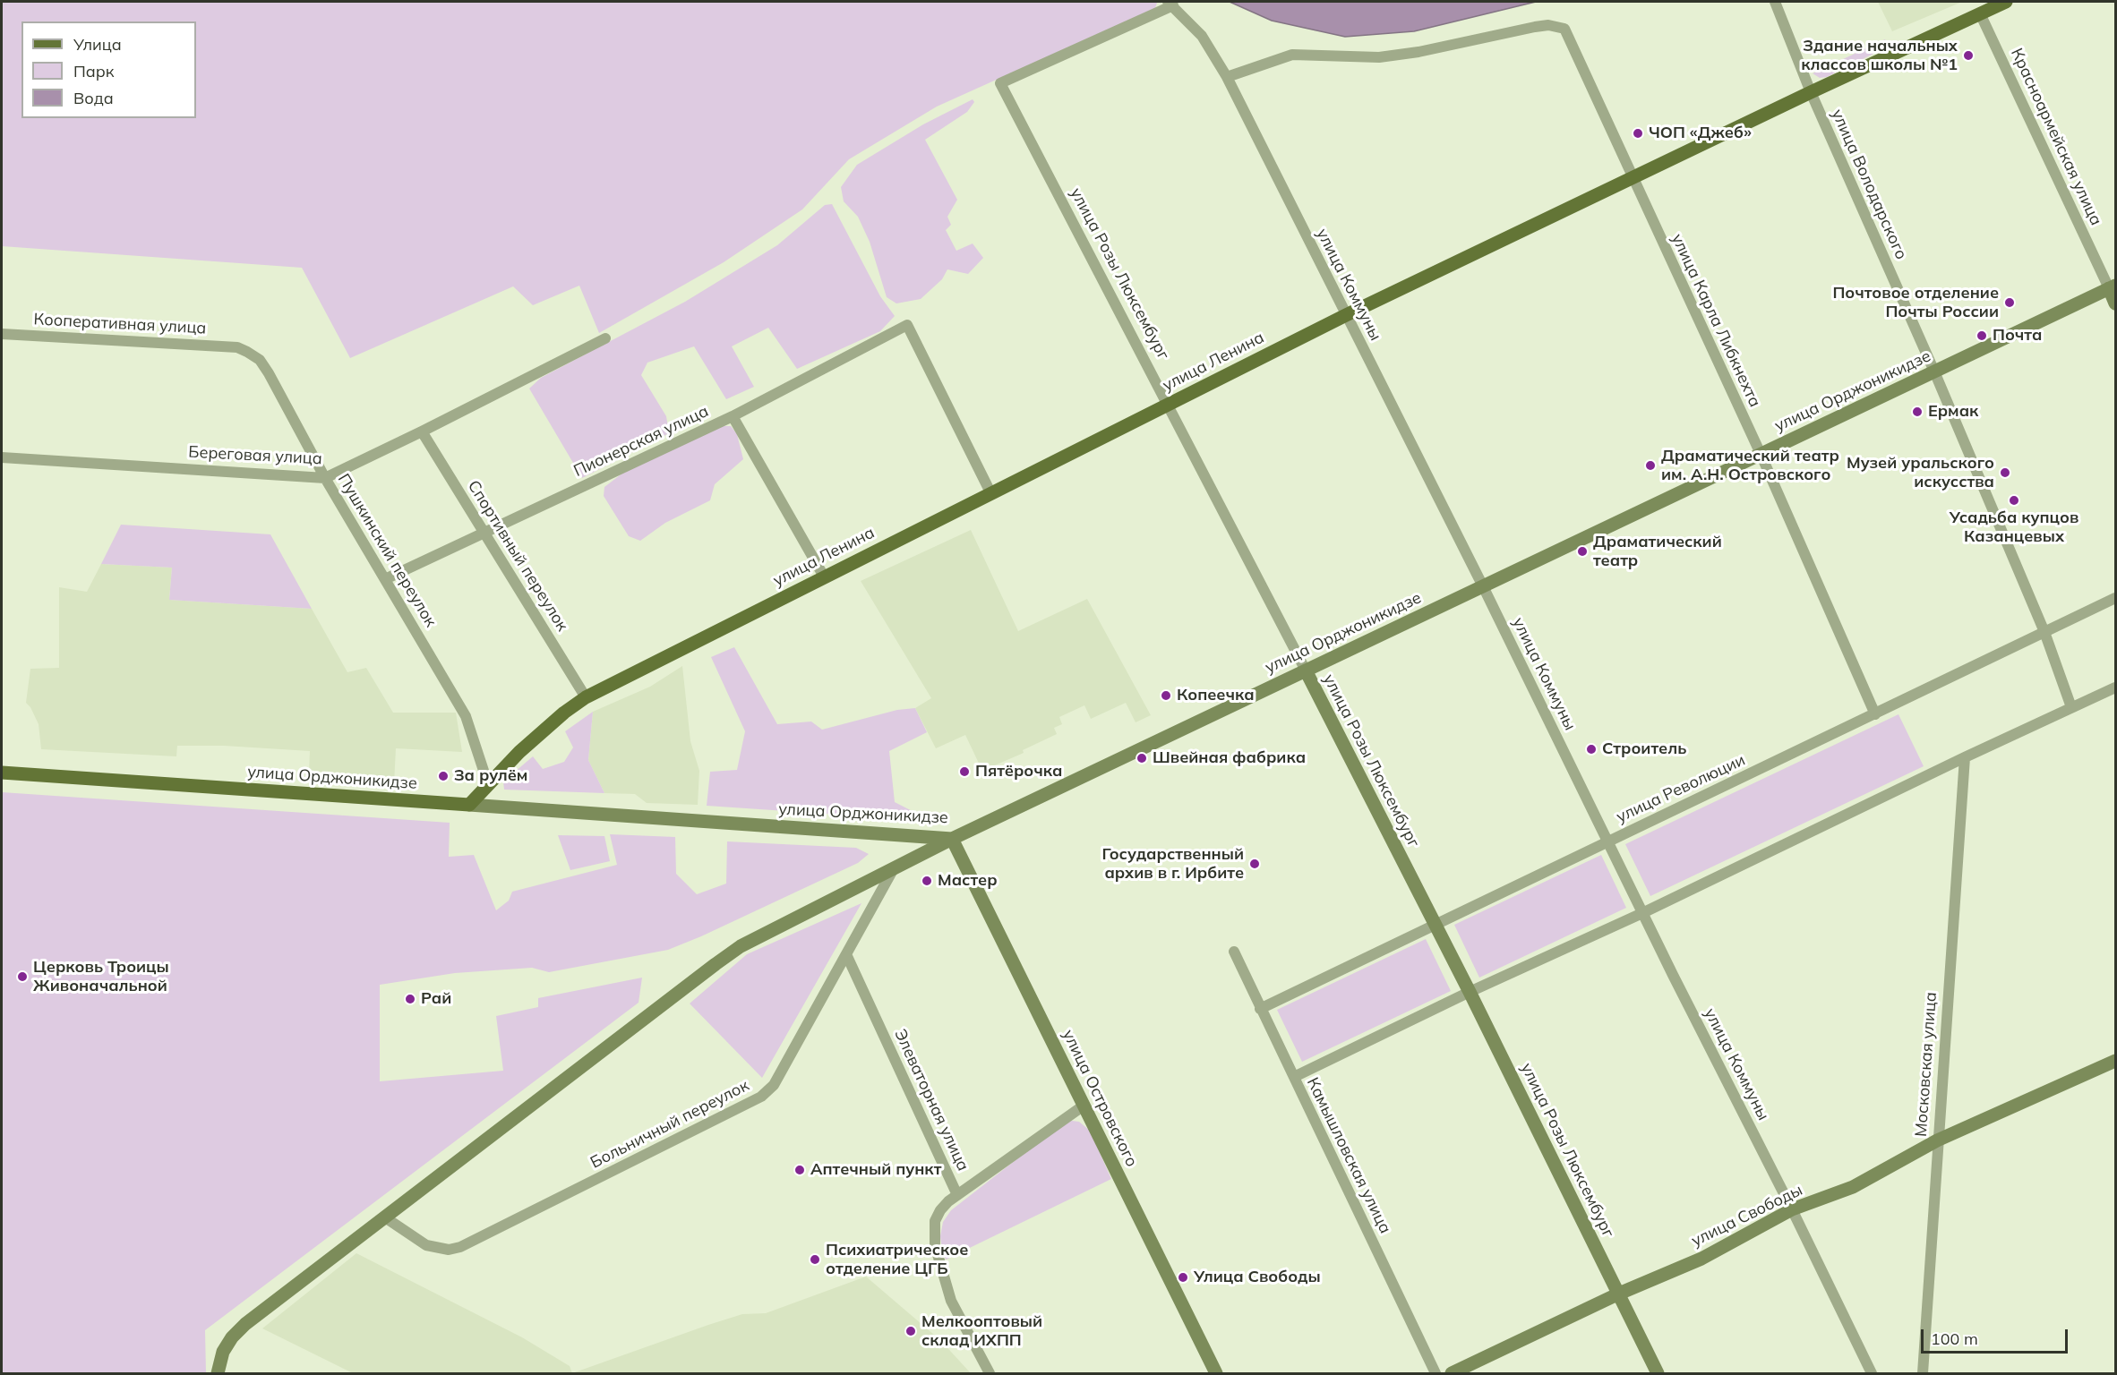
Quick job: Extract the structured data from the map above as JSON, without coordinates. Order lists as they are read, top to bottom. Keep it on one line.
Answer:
{"streets":{"main road":["улица Ленина","улица Орджоникидзе"],"street":["Красноармейская улица","улица Володарского","улица Розы Люксембург","улица Коммуны","улица Карла Либкнехта","Кооперативная улица","Пионерская улица","Береговая улица","Пушкинский переулок","Спортивный переулок","улица Революции","Московская улица","улица Островского","Элеваторная улица","Больничный переулок","Камышловская улица","улица Свободы"]},"crossings":[["Красноармейская улица","улица Ленина"],["Красноармейская улица","улица Орджоникидзе"],["улица Володарского","улица Ленина"],["улица Володарского","улица Орджоникидзе"],["улица Володарского","улица Революции"],["улица Розы Люксембург","улица Коммуны"],["улица Розы Люксембург","улица Ленина"],["улица Розы Люксембург","улица Орджоникидзе"],["улица Розы Люксембург","улица Революции"],["улица Розы Люксембург","улица Свободы"],["улица Коммуны","улица Карла Либкнехта"],["улица Коммуны","улица Ленина"],["улица Коммуны","улица Орджоникидзе"],["улица Коммуны","улица Революции"],["улица Коммуны","улица Свободы"],["улица Карла Либкнехта","улица Ленина"],["улица Карла Либкнехта","улица Орджоникидзе"],["улица Карла Либкнехта","улица Революции"],["Кооперативная улица","Пушкинский переулок"],["улица Ленина","улица Орджоникидзе"],["улица Ленина","Пионерская улица"],["улица Ленина","Пушкинский переулок"],["улица Ленина","Спортивный переулок"],["улица Орджоникидзе","улица Островского"],["Пионерская улица","Пушкинский переулок"],["Пионерская улица","Спортивный переулок"],["Береговая улица","Пушкинский переулок"],["Береговая улица","Спортивный переулок"],["улица Революции","Камышловская улица"],["Московская улица","улица Свободы"],["Элеваторная улица","Больничный переулок"]],"places":["Здание начальных классов школы №1","ЧОП «Джеб»","Почтовое отделение Почты России","Почта","Ермак","Драматический театр им. А.Н. Островского","Музей уральского искусства","Усадьба купцов Казанцевых","Драматический театр","Копеечка","Строитель","Швейная фабрика","Пятёрочка","За рулём","Государственный архив в г. Ирбите","Мастер","Церковь Троицы Живоначальной","Рай","Аптечный пункт","Психиатрическое отделение ЦГБ","Улица Свободы","Мелкооптовый склад ИХПП"],"legend":["Улица","Парк","Вода"],"scale_bar":"100 m"}
